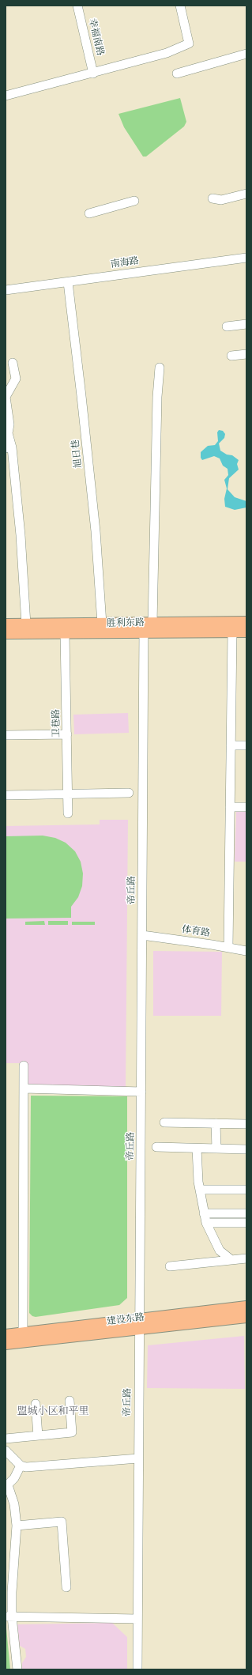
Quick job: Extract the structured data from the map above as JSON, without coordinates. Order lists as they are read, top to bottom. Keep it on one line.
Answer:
{"streets":{"main road":["胜利东路","建设东路"],"street":["幸福南路","南海路","旭日巷","卫巷路","帝丘路","体育路"]},"crossings":[["南海路","旭日巷"],["旭日巷","胜利东路"],["胜利东路","卫巷路"],["胜利东路","帝丘路"],["帝丘路","体育路"],["帝丘路","建设东路"]],"districts":["盟城小区和平里"]}
